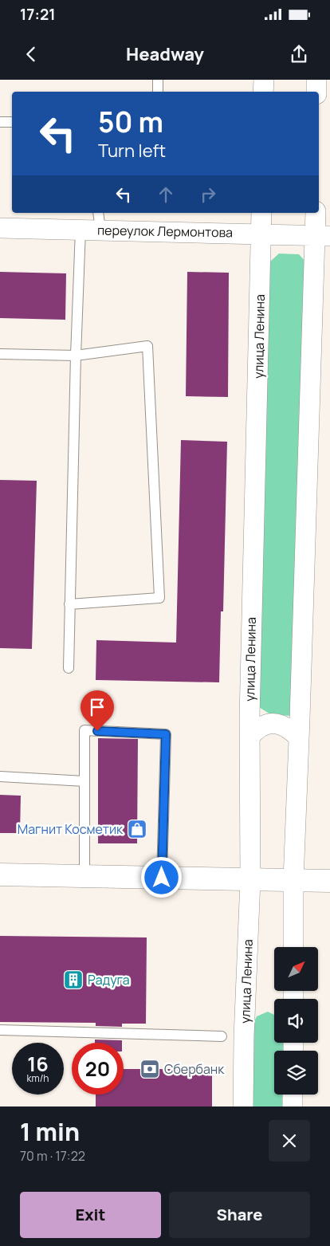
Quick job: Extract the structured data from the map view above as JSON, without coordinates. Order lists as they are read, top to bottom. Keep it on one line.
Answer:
{"streets":{"street":["переулок Лермонтова","улица Ленина"]},"crossings":[["переулок Лермонтова","улица Ленина"]],"places":{"shop":["Магнит Косметик"],"building":["Радуга"],"bank":["Сбербанк"]},"north":"top right","page":{"status":"17:21","header":"Headway","turn":["50 m","Turn left"],"speed":"16 km/h","limit":"20","heading":["1 min","70 m · 17:22"],"buttons":["Exit","Share"]}}
